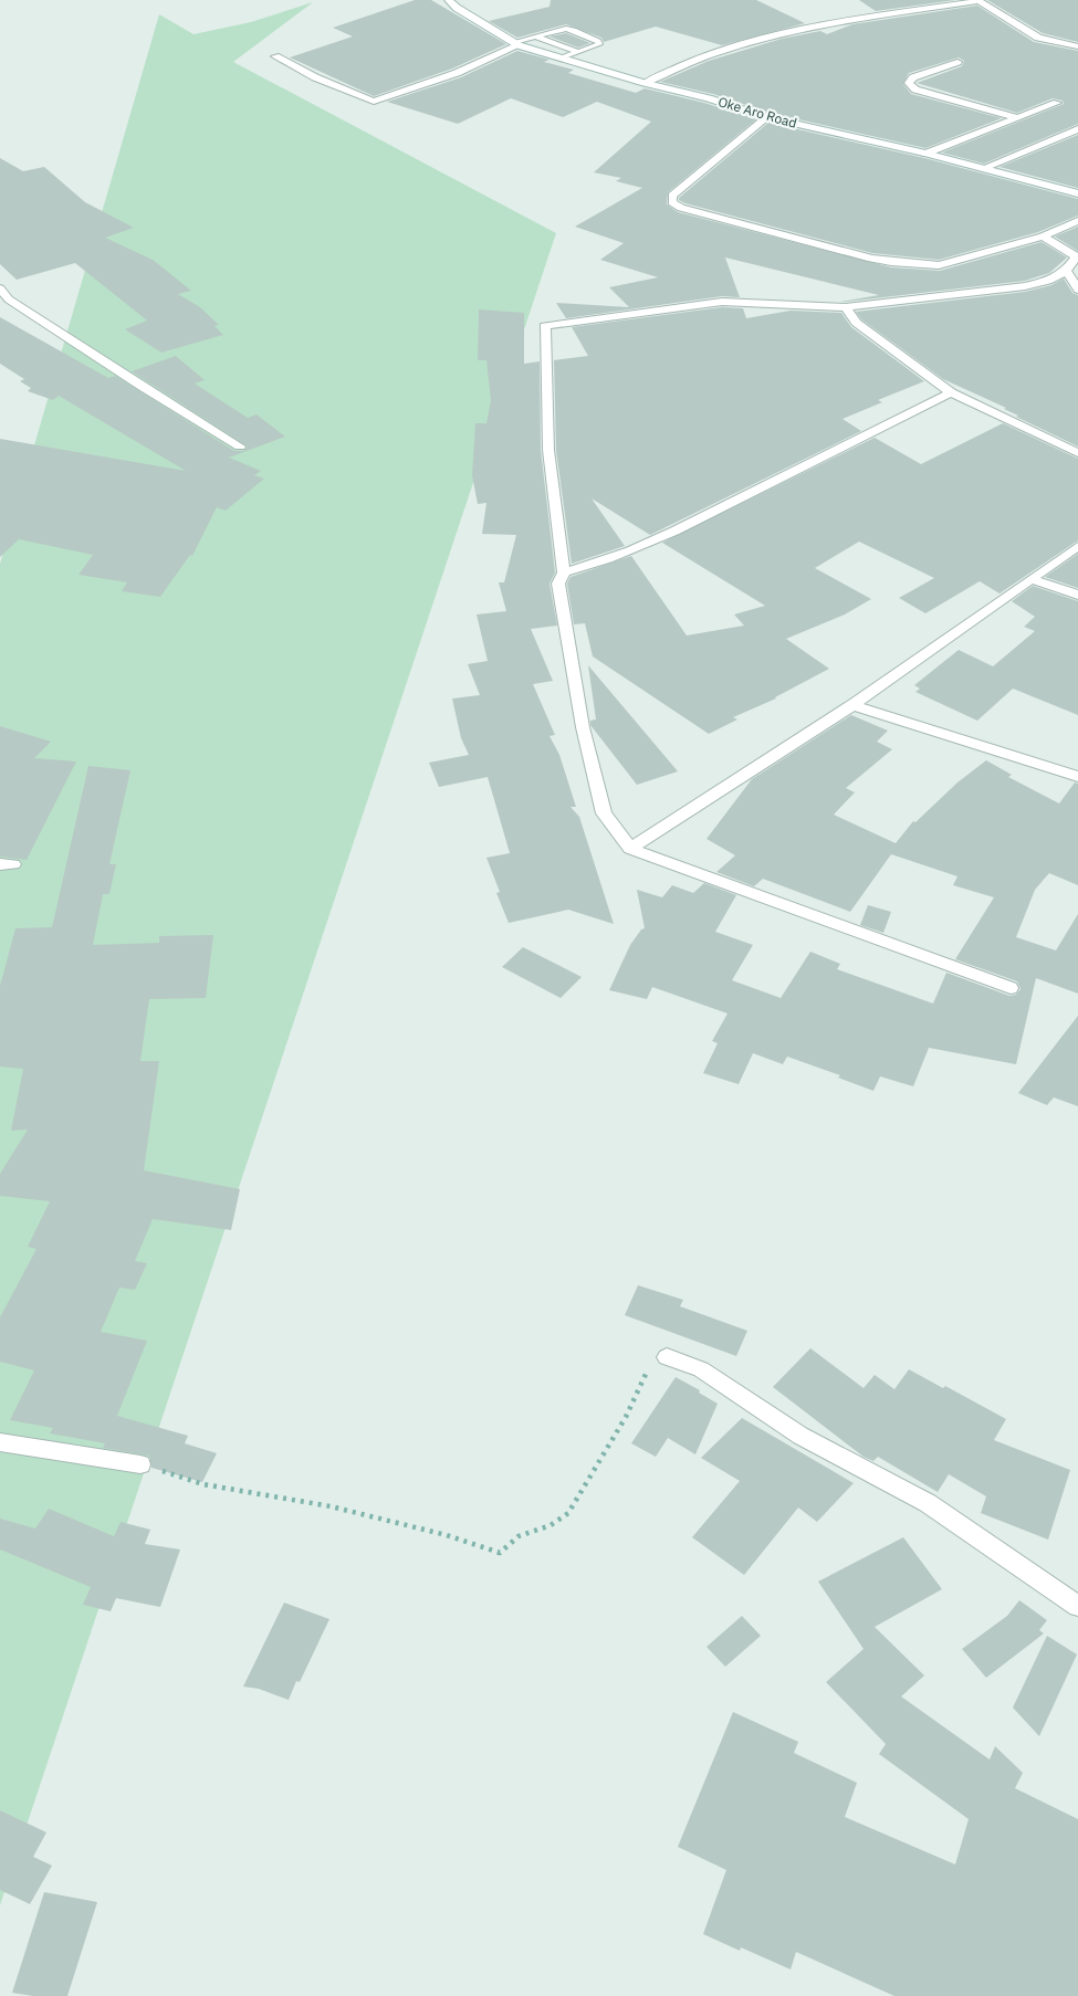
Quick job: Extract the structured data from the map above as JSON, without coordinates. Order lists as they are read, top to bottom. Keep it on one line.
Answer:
{"streets":{"street":["Oke Aro Road"]}}
